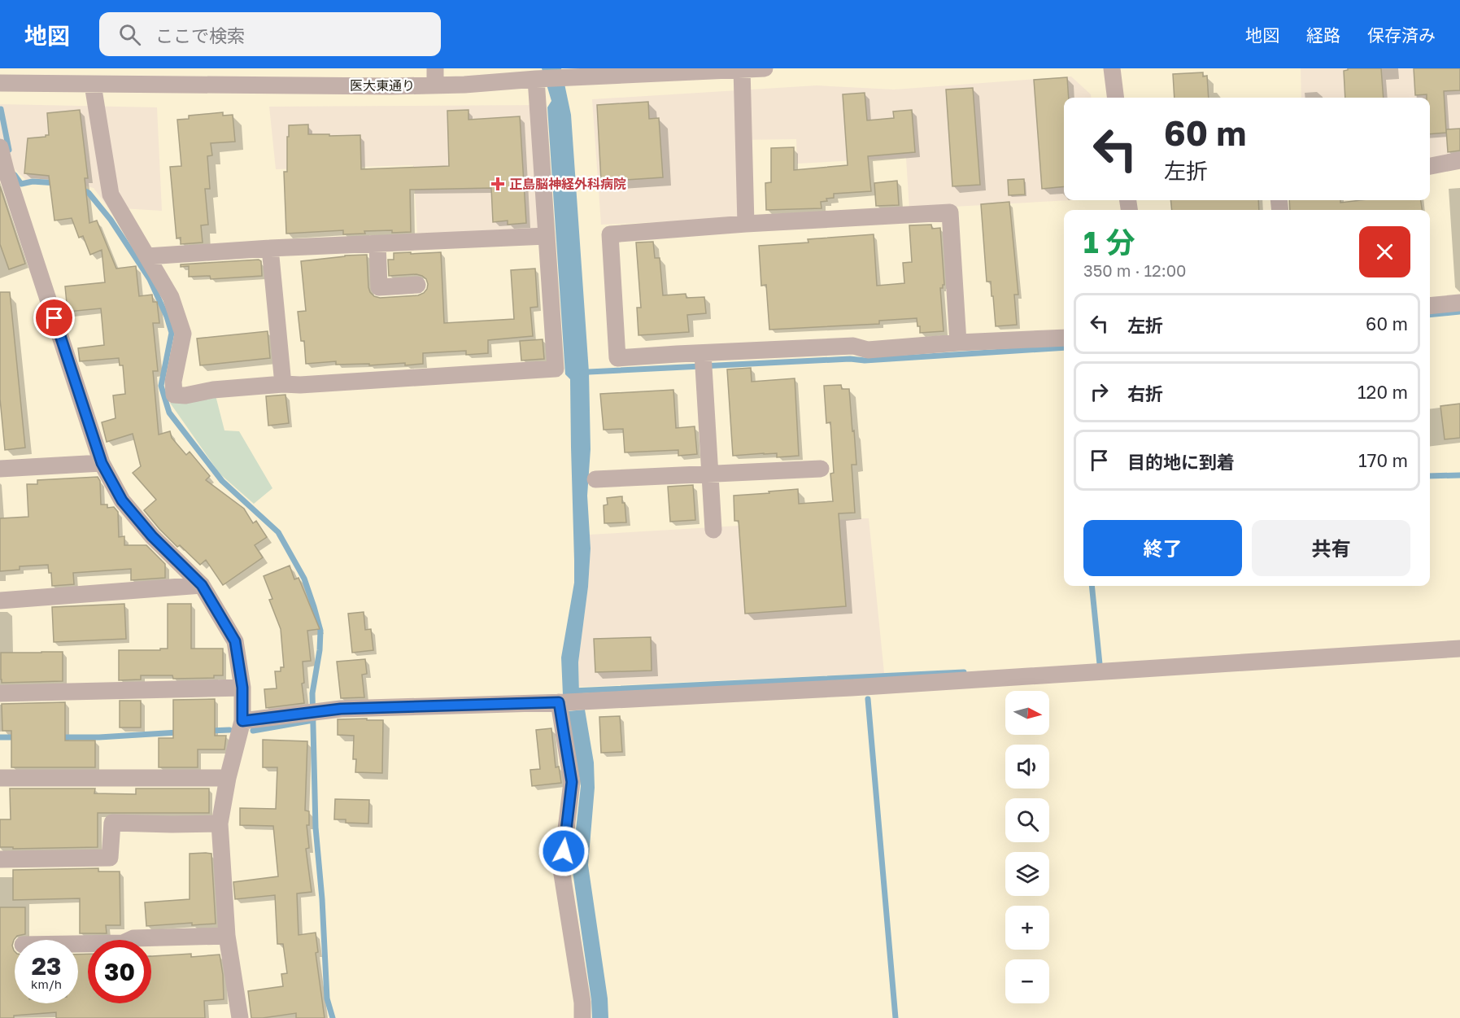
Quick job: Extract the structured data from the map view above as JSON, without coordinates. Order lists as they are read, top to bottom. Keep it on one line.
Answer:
{"streets":{"street":["医大東通り"]},"places":{"health":["正島脳神経外科病院"]},"north":"right","page":{"header":"地図","search":"ここで検索","nav":["地図","経路","保存済み"],"turn":["60 m","左折"],"heading":["1 分","350 m · 12:00"],"list":[{"name":"左折","value":"60 m"},{"name":"右折","value":"120 m"},{"name":"目的地に到着","value":"170 m"}],"buttons":["終了","共有"],"map_buttons":["+","−"],"speed":"23 km/h","limit":"30"}}
